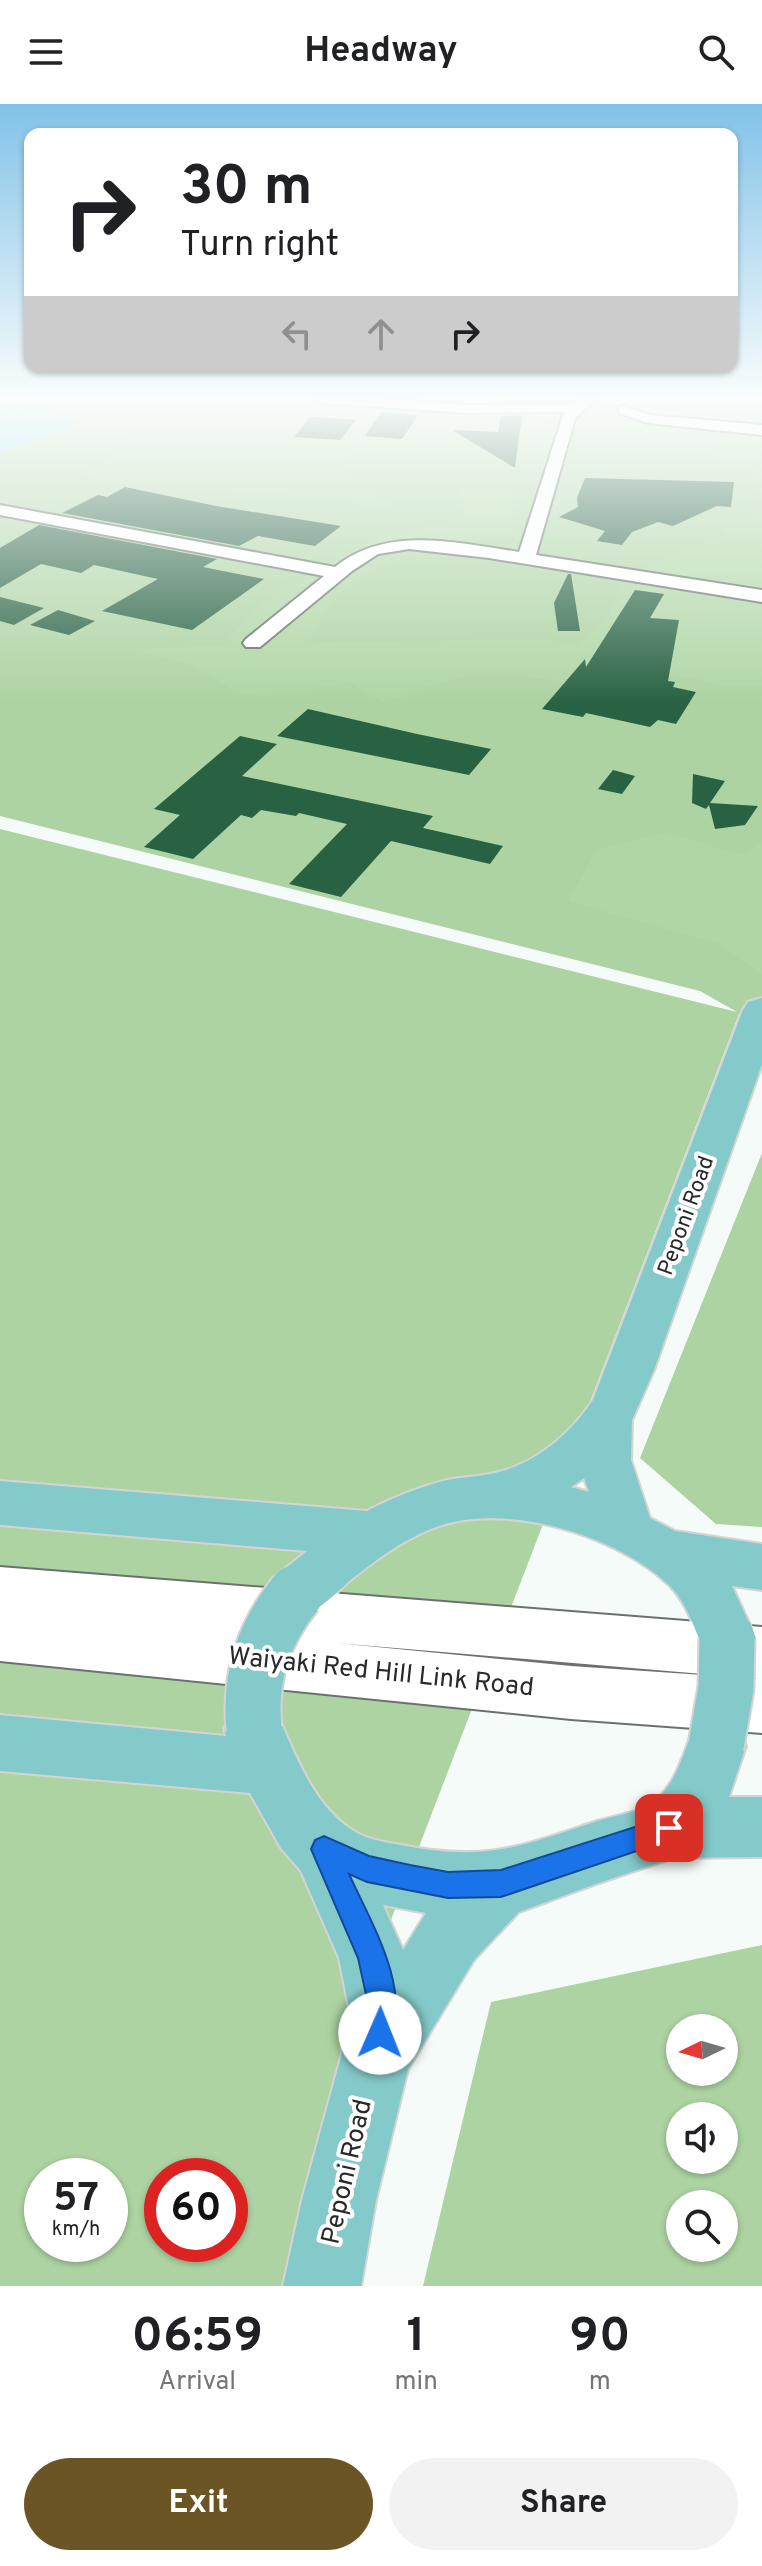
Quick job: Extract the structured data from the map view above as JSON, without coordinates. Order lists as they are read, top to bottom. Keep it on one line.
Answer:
{"streets":{"main road":["Peponi Road","Waiyaki Red Hill Link Road"]},"north":"left","page":{"header":"Headway","turn":["30 m","Turn right"],"speed":"57 km/h","limit":"60","eta":["06:59","Arrival","1","min","90","m"],"buttons":["Exit","Share"]}}
